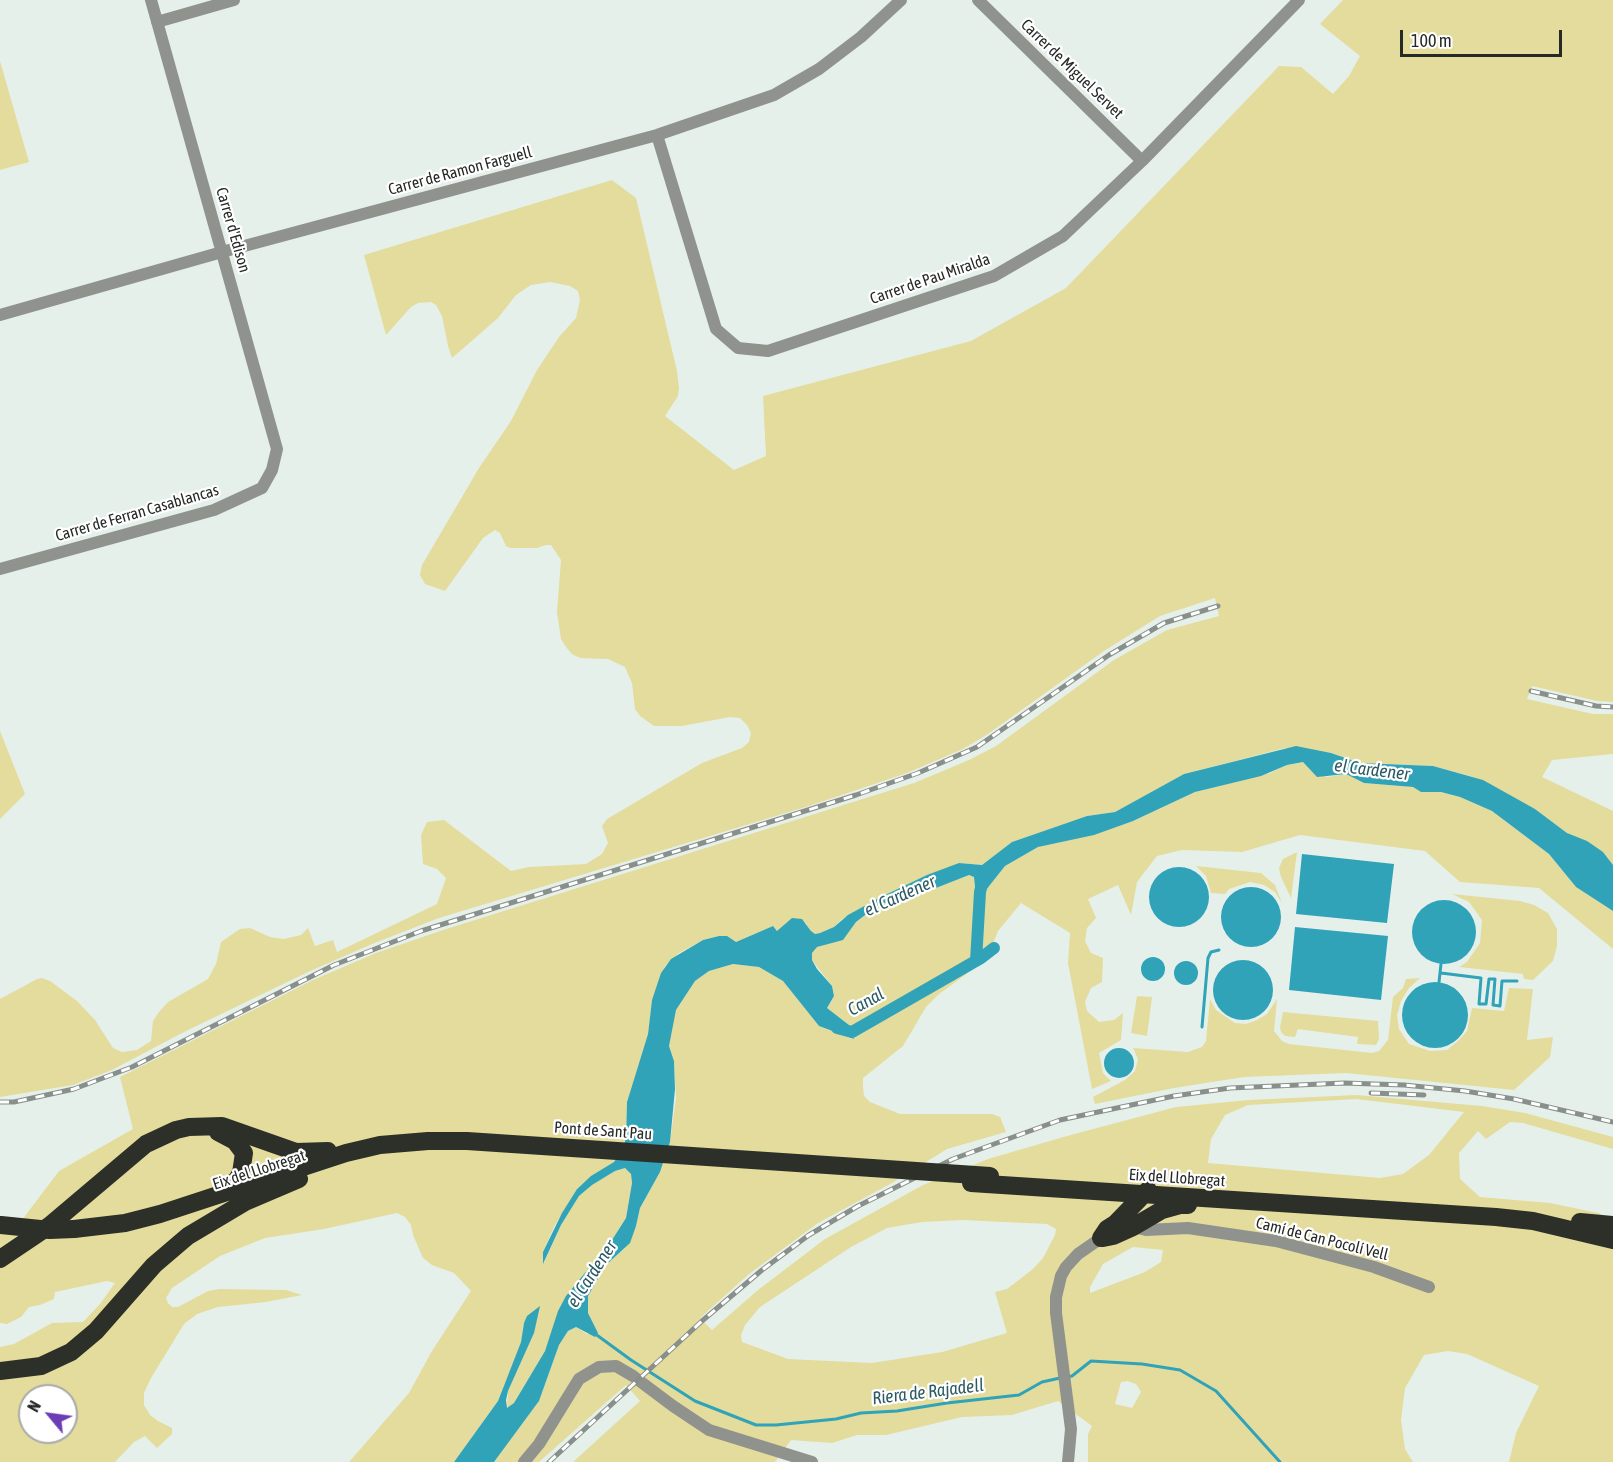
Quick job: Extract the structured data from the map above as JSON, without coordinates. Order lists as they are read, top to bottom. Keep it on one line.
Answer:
{"streets":{"highway":["Pont de Sant Pau","Eix del Llobregat"],"street":["Carrer de Miguel Servet","Carrer de Ramon Farguell","Carrer d'Edison","Carrer de Pau Miralda","Carrer de Ferran Casablancas","Camí de Can Pocolí Vell"]},"crossings":[["Carrer de Miguel Servet","Carrer de Pau Miralda"],["Carrer de Ramon Farguell","Carrer d'Edison"],["Carrer de Ramon Farguell","Carrer de Pau Miralda"],["Carrer d'Edison","Carrer de Ferran Casablancas"],["Pont de Sant Pau","Eix del Llobregat"]],"water":["el Cardener","Canal","Riera de Rajadell"],"scale_bar":"100 m","north":"top left"}
